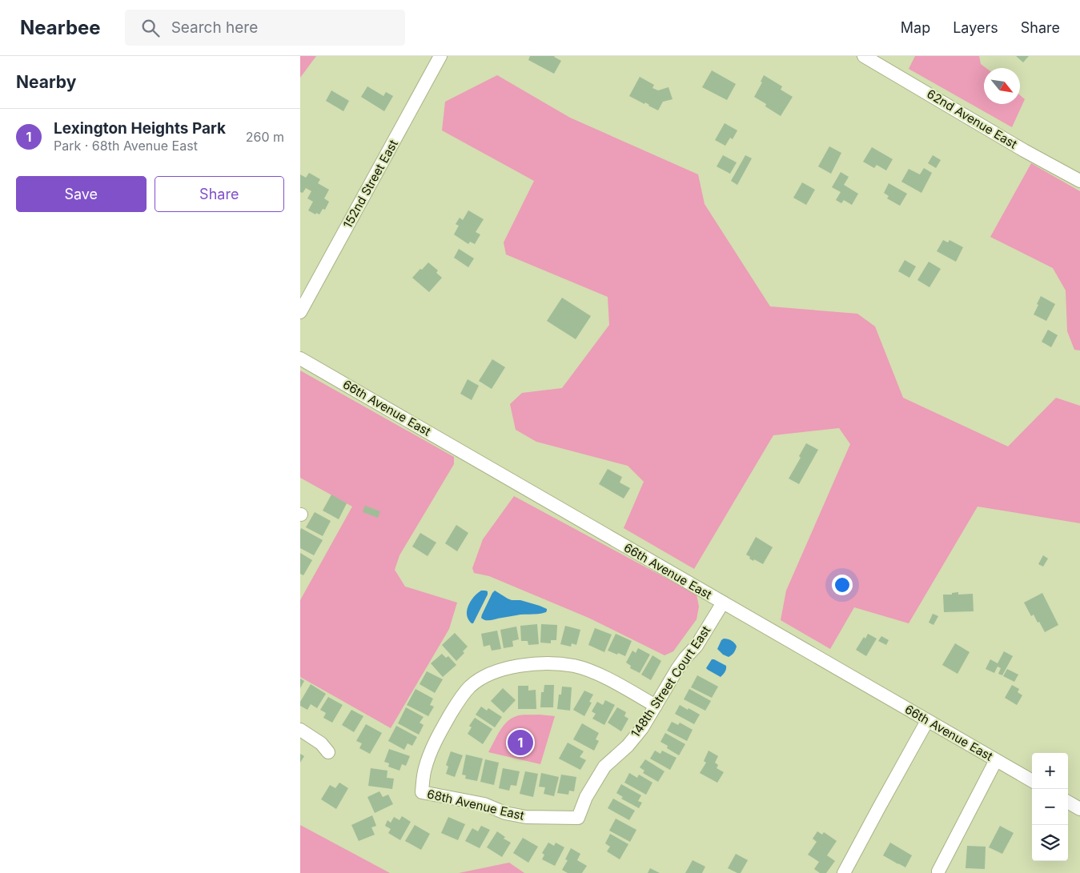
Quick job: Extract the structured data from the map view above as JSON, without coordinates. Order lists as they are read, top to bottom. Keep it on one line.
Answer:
{"streets":{"street":["62nd Avenue East","152nd Street East","66th Avenue East","148th Street Court East","68th Avenue East"]},"crossings":[["66th Avenue East","148th Street Court East"],["148th Street Court East","68th Avenue East"]],"north":"bottom right","page":{"header":"Nearbee","search":"Search here","nav":["Map","Layers","Share"],"heading":"Nearby","list":[{"mark":"1","name":"Lexington Heights Park","note":"Park · 68th Avenue East","value":"260 m"}],"buttons":["Save","Share"],"pins":"1","map_buttons":["+","−"]}}
